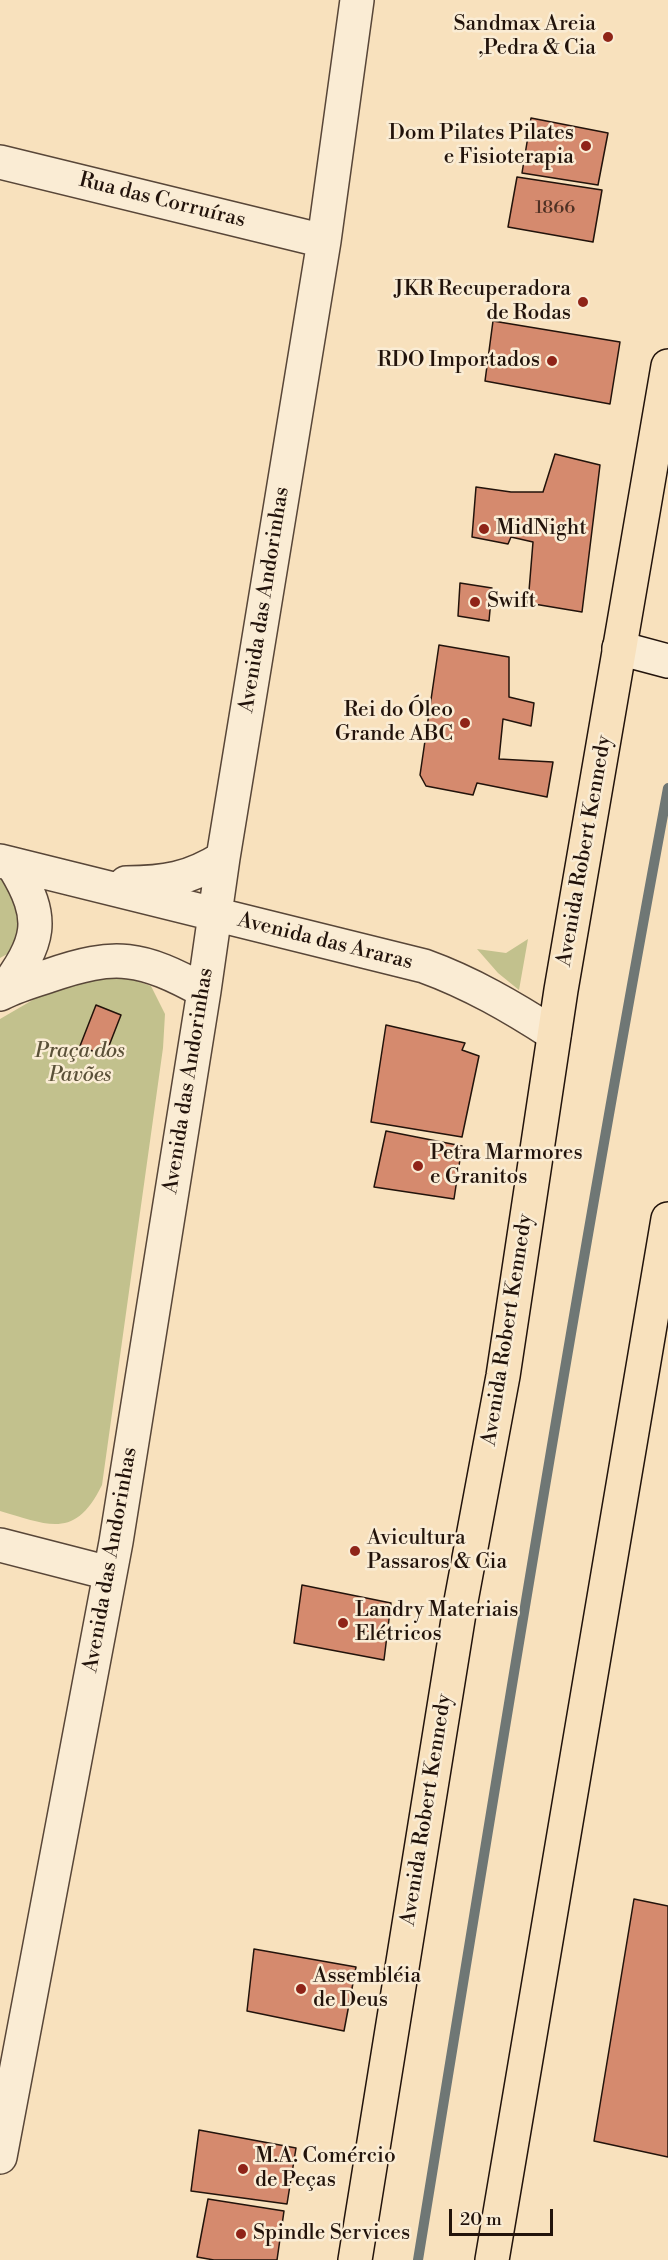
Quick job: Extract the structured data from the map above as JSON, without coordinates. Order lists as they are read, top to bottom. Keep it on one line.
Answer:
{"streets":{"main road":["Avenida Robert Kennedy"],"street":["Rua das Corruíras","Avenida das Andorinhas","Avenida das Araras"]},"crossings":[["Rua das Corruíras","Avenida das Andorinhas"],["Avenida das Andorinhas","Avenida das Araras"],["Avenida Robert Kennedy","Avenida das Araras"]],"parks":["Praça dos Pavões"],"places":["Sandmax Areia ,Pedra & Cia","Dom Pilates Pilates e Fisioterapia","JKR Recuperadora de Rodas","RDO Importados","MidNight","Swift","Rei do Óleo Grande ABC","Petra Marmores e Granitos","Avicultura Passaros & Cia","Landry Materiais Elétricos","Assembléia de Deus","M.A. Comércio de Peças","Spindle Services"],"house_numbers":["1866"],"scale_bar":"20 m"}
